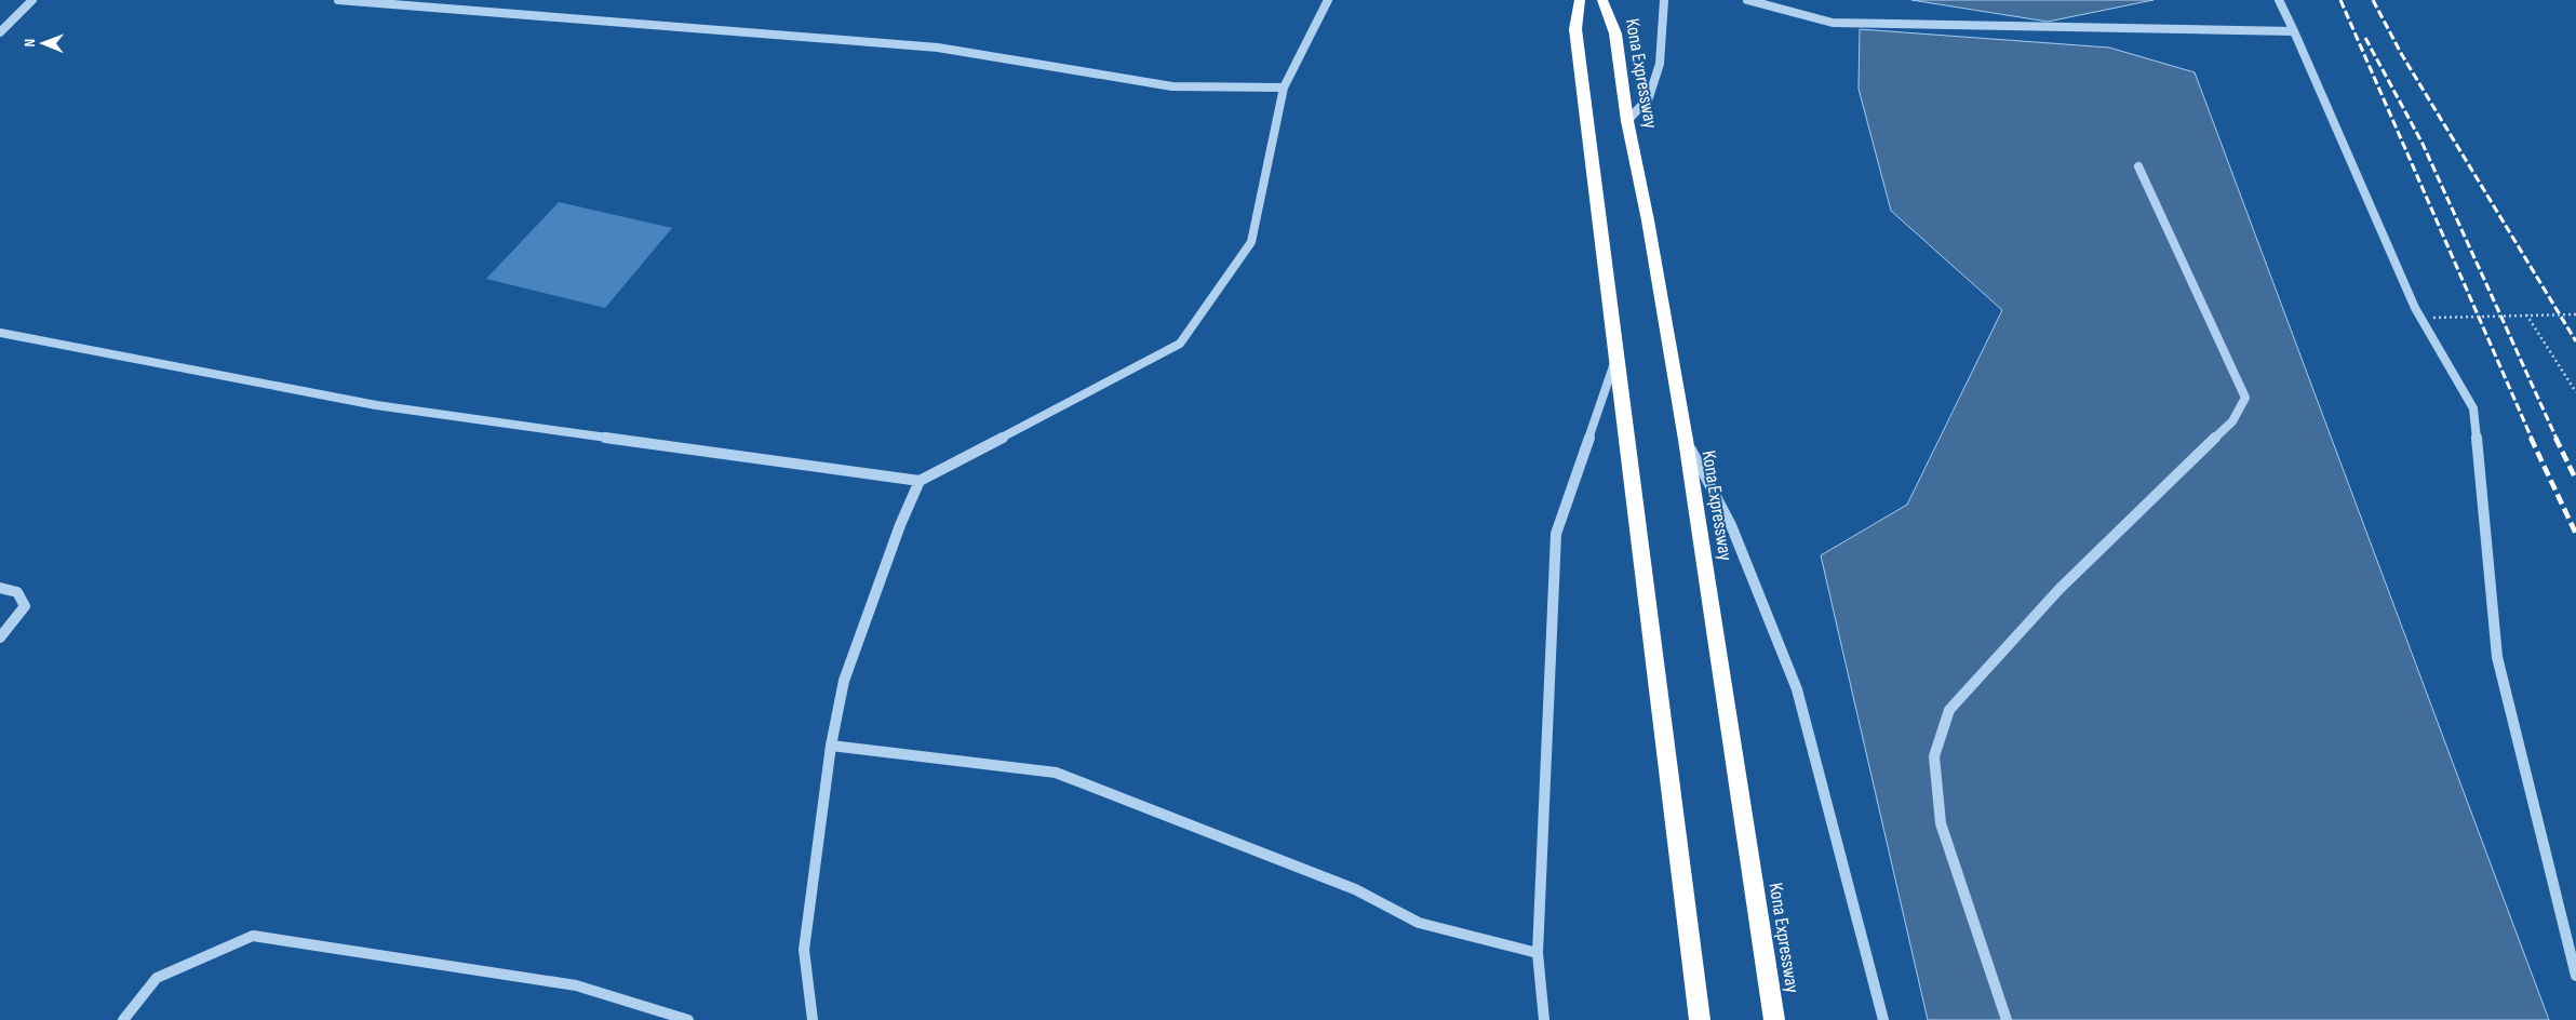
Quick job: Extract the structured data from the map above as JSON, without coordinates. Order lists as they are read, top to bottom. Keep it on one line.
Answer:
{"streets":{"highway":["Kona Expressway"]},"north":"left"}
